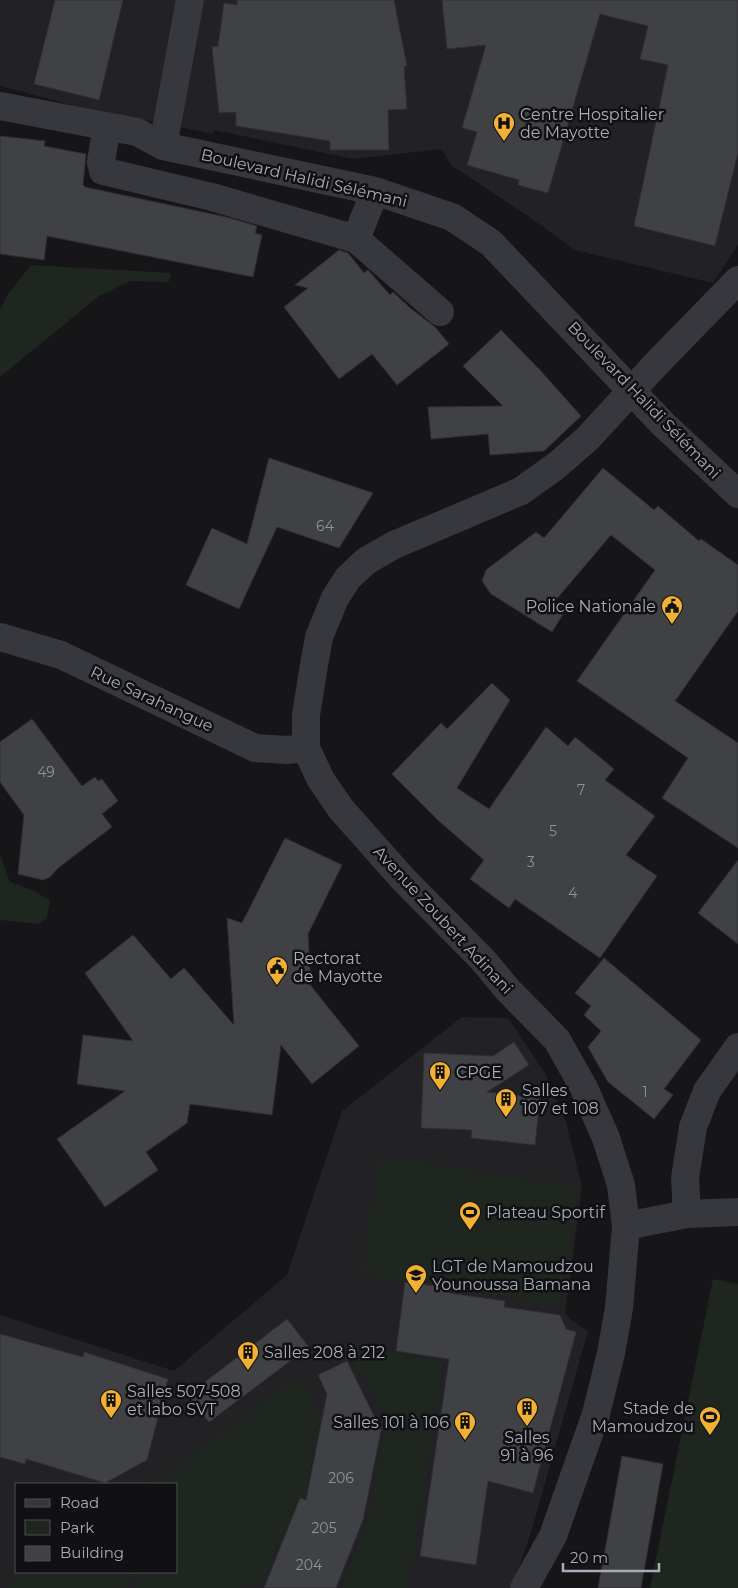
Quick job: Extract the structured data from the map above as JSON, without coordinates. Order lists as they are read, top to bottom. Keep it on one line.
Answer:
{"streets":{"street":["Boulevard Halidi Sélémani","Rue Sarahangue","Avenue Zoubert Adinani"]},"crossings":[["Boulevard Halidi Sélémani","Avenue Zoubert Adinani"],["Rue Sarahangue","Avenue Zoubert Adinani"]],"places":{"hospital":["Centre Hospitalier de Mayotte"],"public building":["Police Nationale","Rectorat de Mayotte"],"building":["CPGE","Salles 107 et 108","Salles 208 à 212","Salles 507-508 et labo SVT","Salles 91 à 96","Salles 101 à 106"],"sports":["Plateau Sportif","Stade de Mamoudzou"],"school or university":["LGT de Mamoudzou Younoussa Bamana"]},"house_numbers":["64","49","7","5","3","4","1","206","205","204"],"legend":["Road","Park","Building"],"scale_bar":"20 m"}
